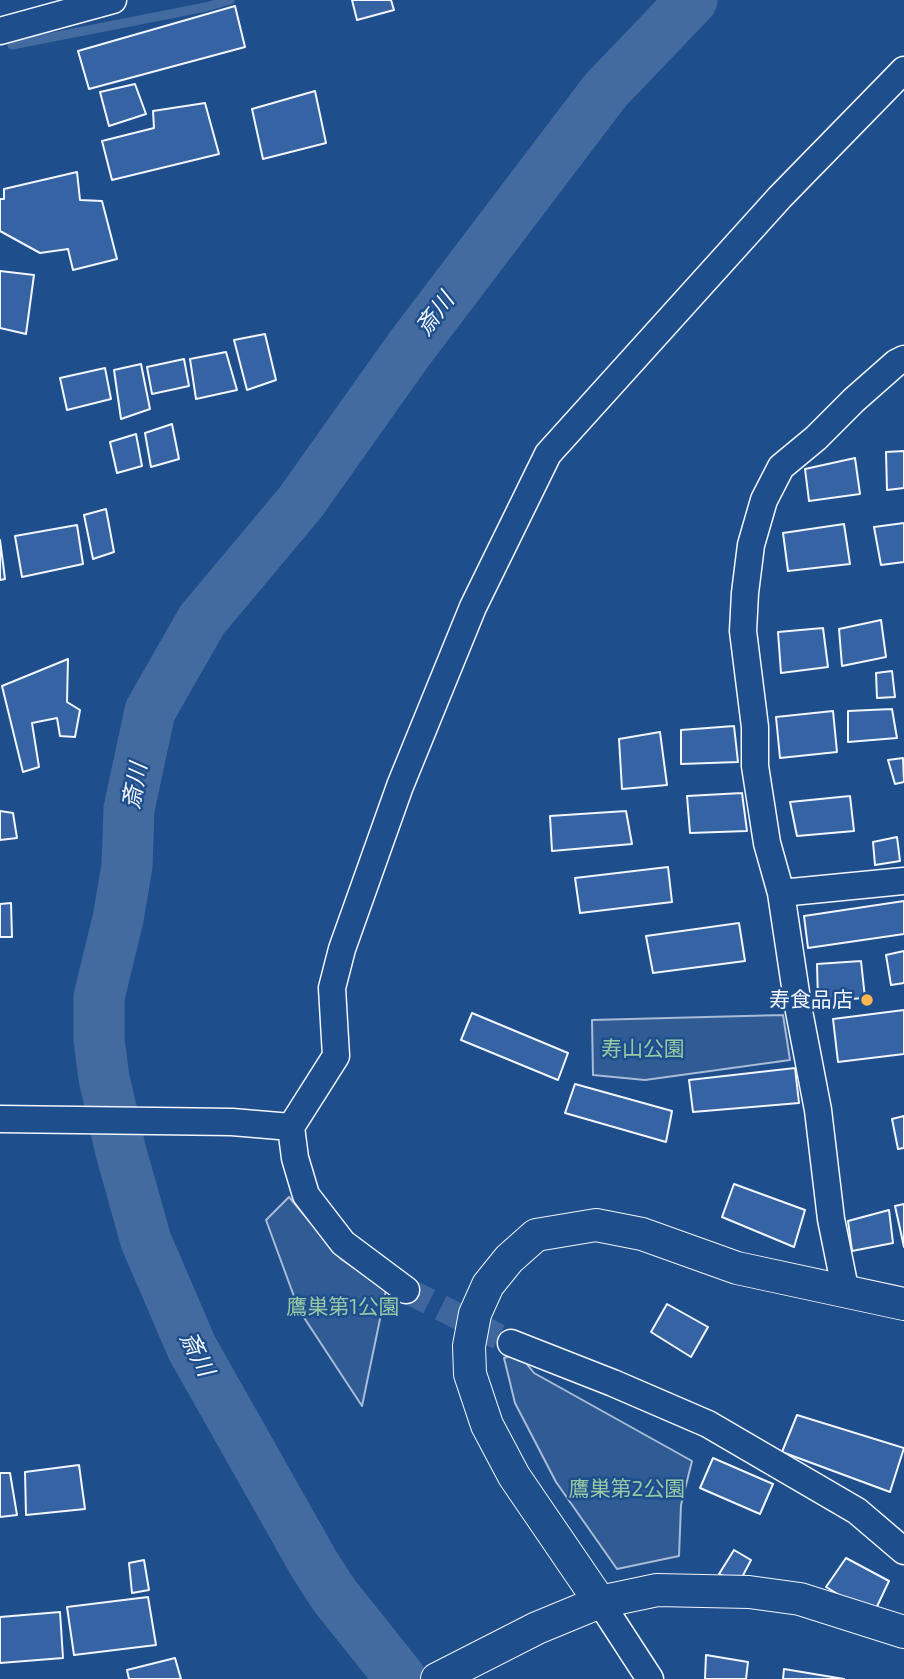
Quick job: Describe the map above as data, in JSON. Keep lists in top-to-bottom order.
{
  "water": ["斎川"],
  "parks": ["寿山公園", "鷹巣第1公園", "鷹巣第2公園"],
  "places": ["寿食品店"]
}
